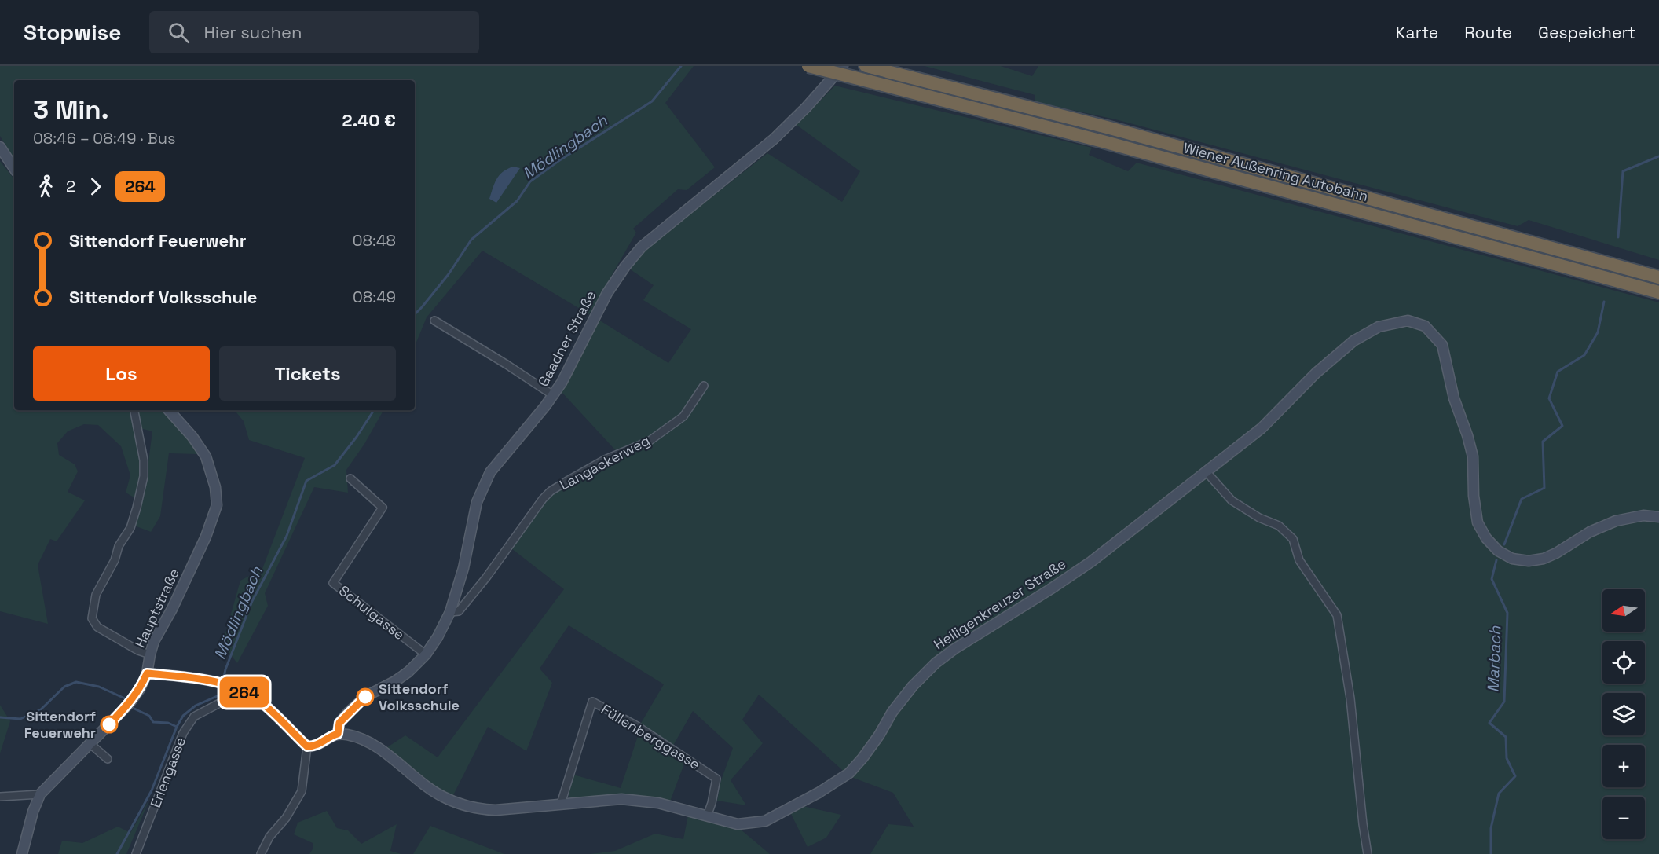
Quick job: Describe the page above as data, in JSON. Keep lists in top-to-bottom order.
{
  "streets": {
    "highway": ["Wiener Außenring Autobahn"],
    "main road": ["Gaadner Straße", "Heiligenkreuzer Straße", "Hauptstraße"],
    "street": [
      "Langackerweg",
      "Schulgasse",
      "Füllenberggasse",
      "Erlengasse"
    ]
  },
  "crossings": [
    ["Gaadner Straße", "Langackerweg"],
    ["Gaadner Straße", "Heiligenkreuzer Straße"],
    ["Gaadner Straße", "Schulgasse"],
    ["Heiligenkreuzer Straße", "Füllenberggasse"]
  ],
  "water": ["Mödlingbach", "Marbach"],
  "places": ["Sittendorf Volksschule", "Sittendorf Feuerwehr"],
  "lines": ["bus line 264"],
  "north": "left",
  "page": {
    "header": "Stopwise",
    "search": "Hier suchen",
    "nav": ["Karte", "Route", "Gespeichert"],
    "on_map": "264",
    "heading": ["3 Min.", "08:46 – 08:49 · Bus", "2.40 €"],
    "legs": ["2", "264"],
    "list": [
      {
        "name": "Sittendorf Feuerwehr",
        "value": "08:48"
      },
      {
        "name": "Sittendorf Volksschule",
        "value": "08:49"
      }
    ],
    "buttons": ["Los", "Tickets"],
    "map_buttons": ["+", "−"]
  }
}
